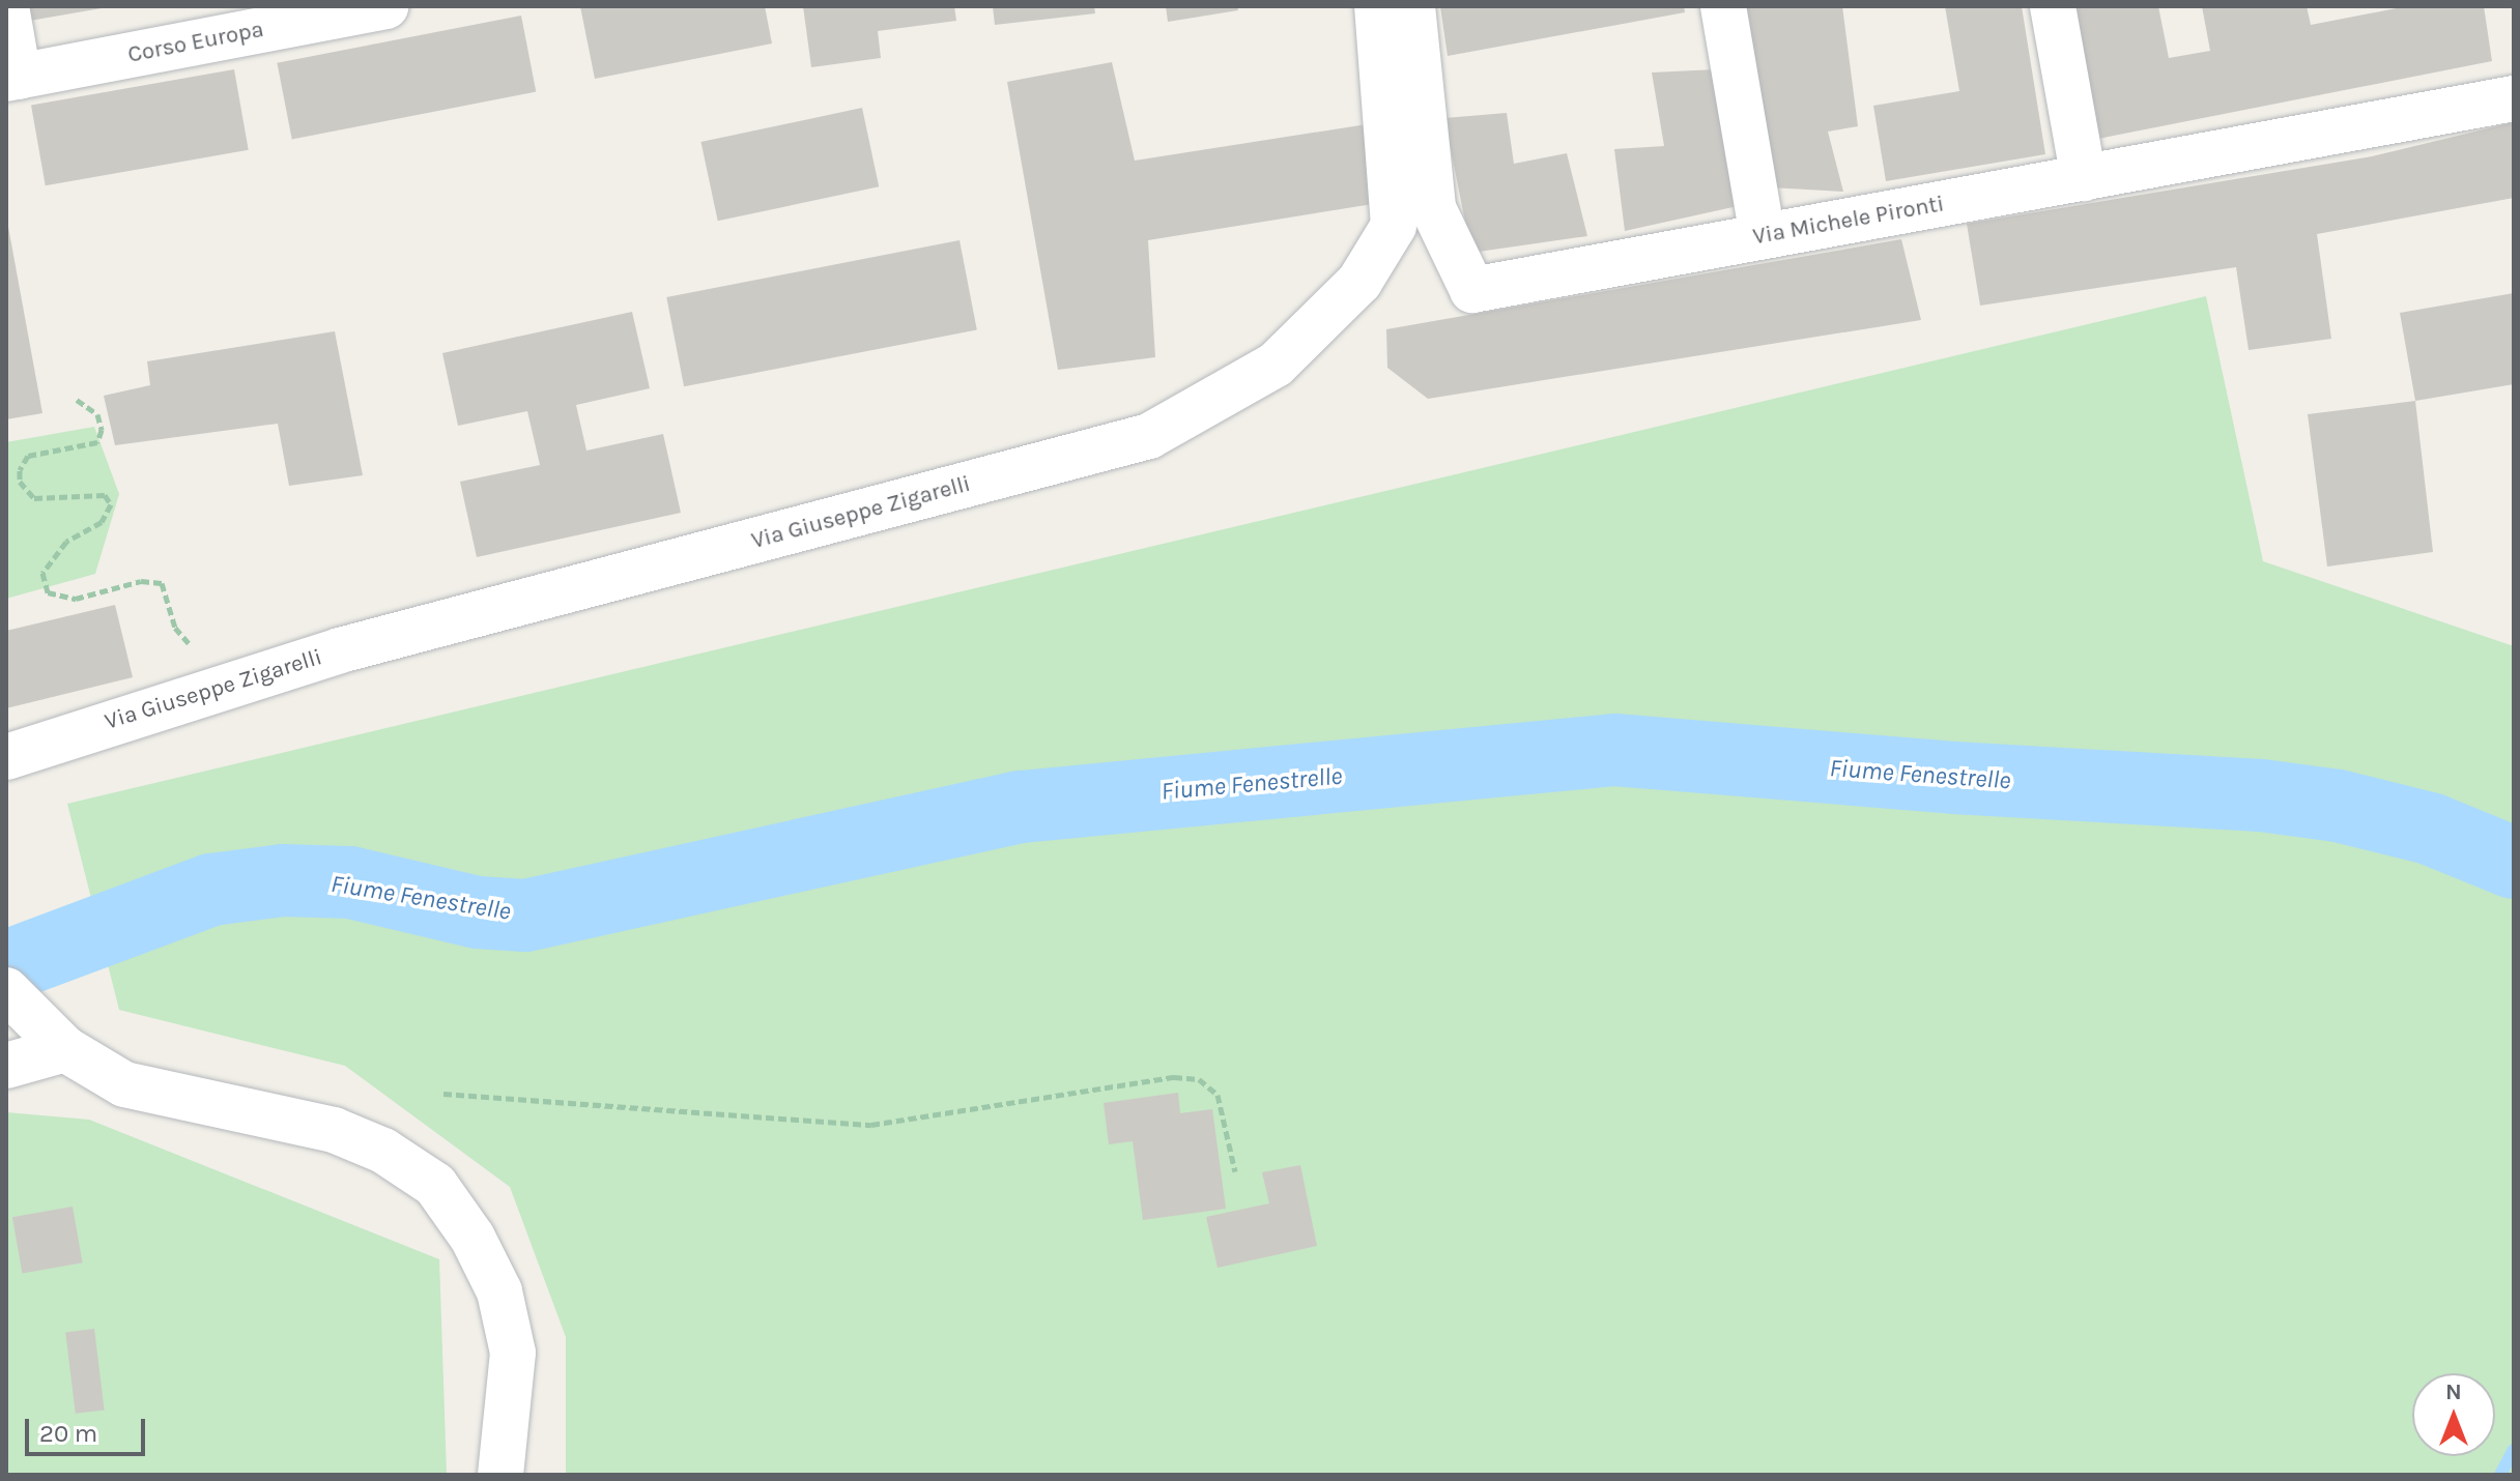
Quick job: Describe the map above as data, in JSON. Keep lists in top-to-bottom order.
{
  "streets": {
    "street": ["Corso Europa", "Via Michele Pironti", "Via Giuseppe Zigarelli"]
  },
  "water": ["Fiume Fenestrelle"],
  "scale_bar": "20 m",
  "north": "top"
}
